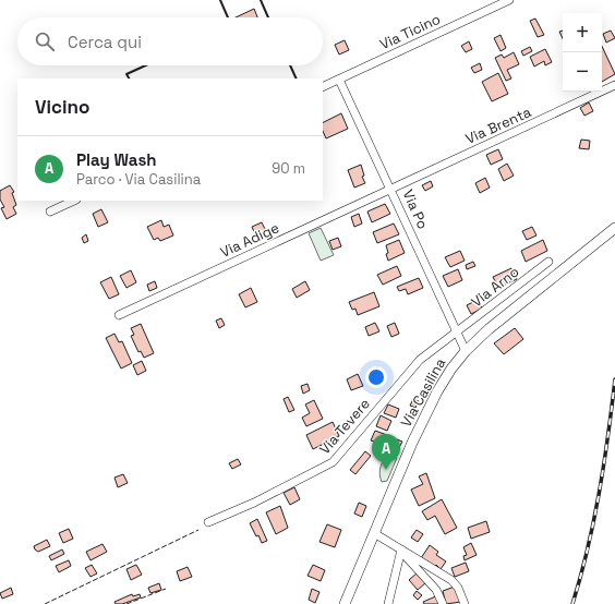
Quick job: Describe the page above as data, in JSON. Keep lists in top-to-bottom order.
{
  "streets": {
    "main road": ["Via Casilina"],
    "street": [
      "Via Ticino",
      "Via Brenta",
      "Via Po",
      "Via Adige",
      "Via Arno",
      "Via Tevere"
    ]
  },
  "crossings": [
    ["Via Ticino", "Via Po"],
    ["Via Brenta", "Via Po"],
    ["Via Brenta", "Via Adige"],
    ["Via Po", "Via Adige"],
    ["Via Po", "Via Arno"],
    ["Via Po", "Via Casilina"],
    ["Via Po", "Via Tevere"],
    ["Via Arno", "Via Tevere"]
  ],
  "page": {
    "map_buttons": ["+", "−"],
    "search": "Cerca qui",
    "heading": "Vicino",
    "list": [
      {
        "mark": "A",
        "name": "Play Wash",
        "note": "Parco · Via Casilina",
        "value": "90 m"
      }
    ],
    "pins": "A"
  }
}
